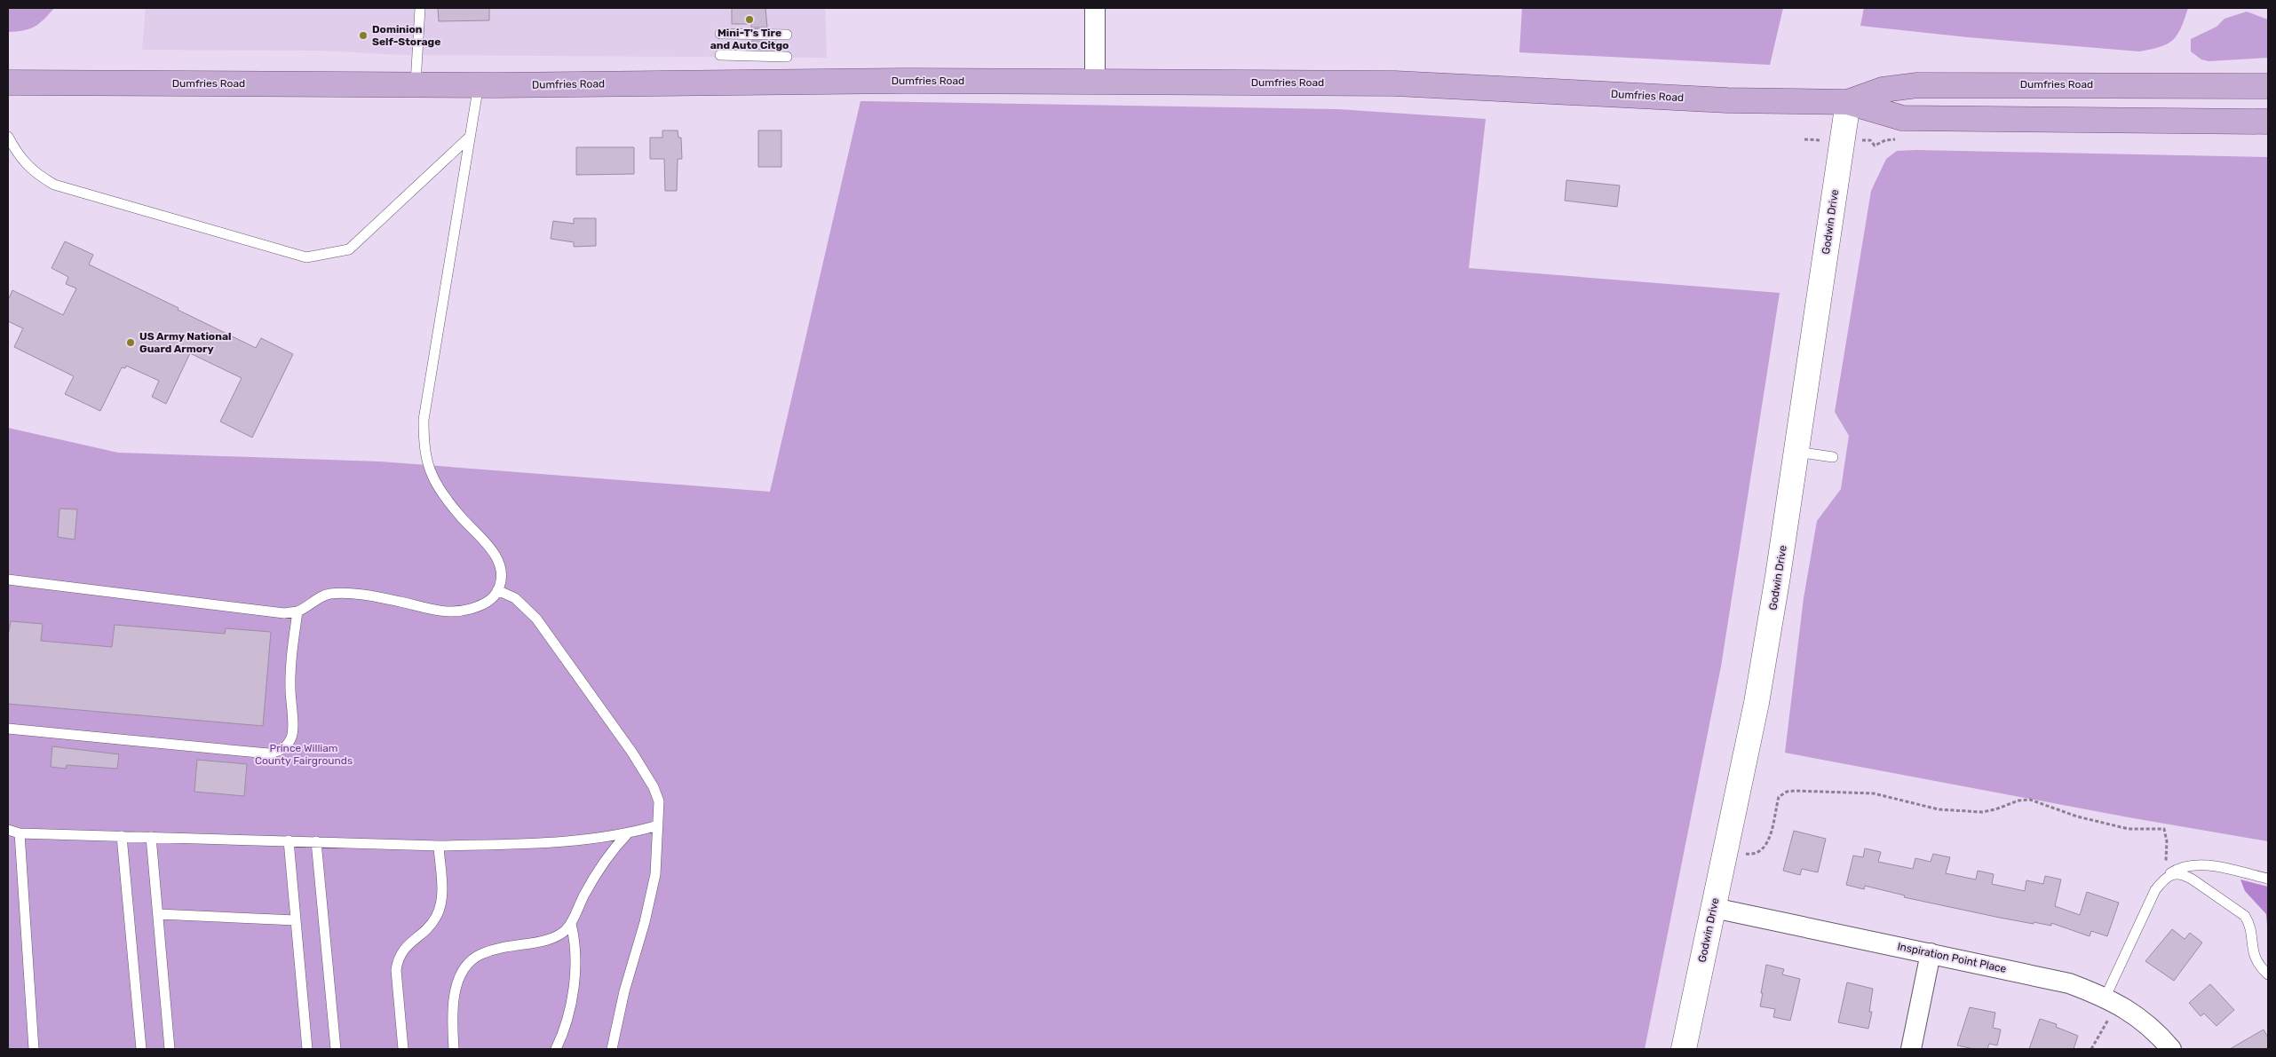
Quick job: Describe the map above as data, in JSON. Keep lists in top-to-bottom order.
{
  "streets": {
    "main road": ["Dumfries Road"],
    "street": ["Godwin Drive", "Inspiration Point Place"]
  },
  "crossings": [
    ["Dumfries Road", "Godwin Drive"],
    ["Godwin Drive", "Inspiration Point Place"]
  ],
  "parks": ["Prince William County Fairgrounds"],
  "places": ["Mini-T's Tire and Auto Citgo", "Dominion Self-Storage", "US Army National Guard Armory"]
}
